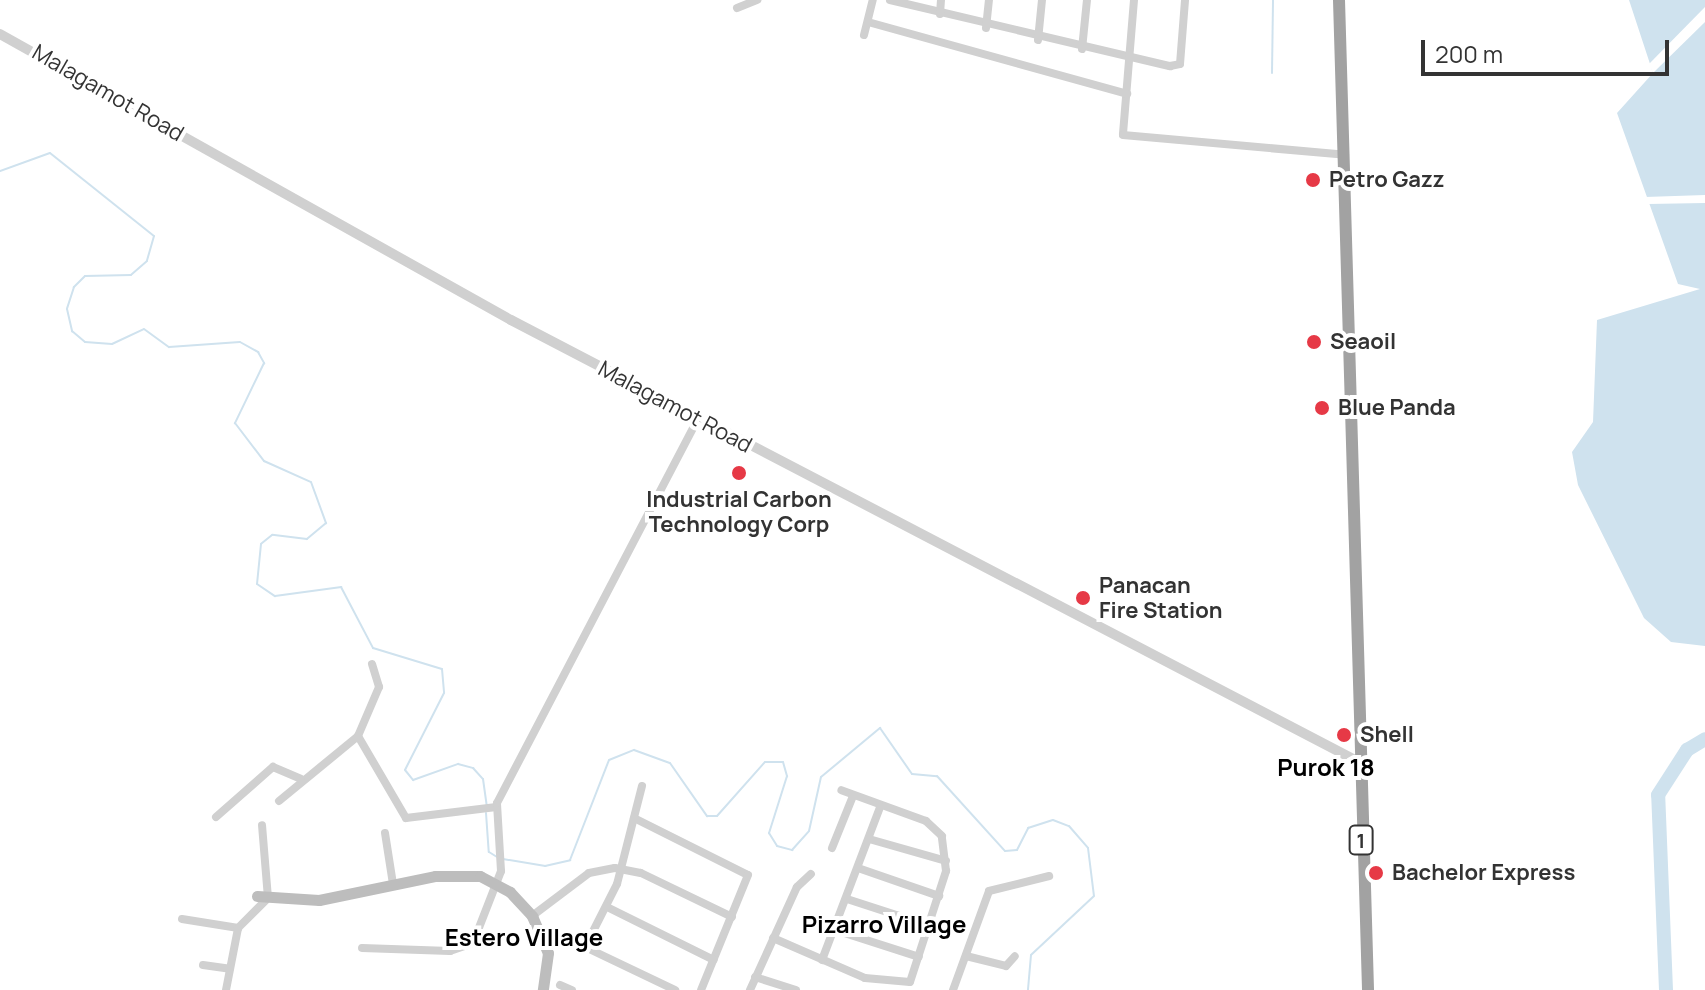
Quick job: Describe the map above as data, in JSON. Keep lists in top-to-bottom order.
{
  "streets": {
    "highway": ["1"],
    "street": ["Malagamot Road"]
  },
  "crossings": [
    ["Malagamot Road", "1"]
  ],
  "districts": ["Purok 18", "Pizarro Village", "Estero Village"],
  "places": [
    "Petro Gazz",
    "Seaoil",
    "Blue Panda",
    "Industrial Carbon Technology Corp",
    "Panacan Fire Station",
    "Shell",
    "Bachelor Express"
  ],
  "scale_bar": "200 m"
}
